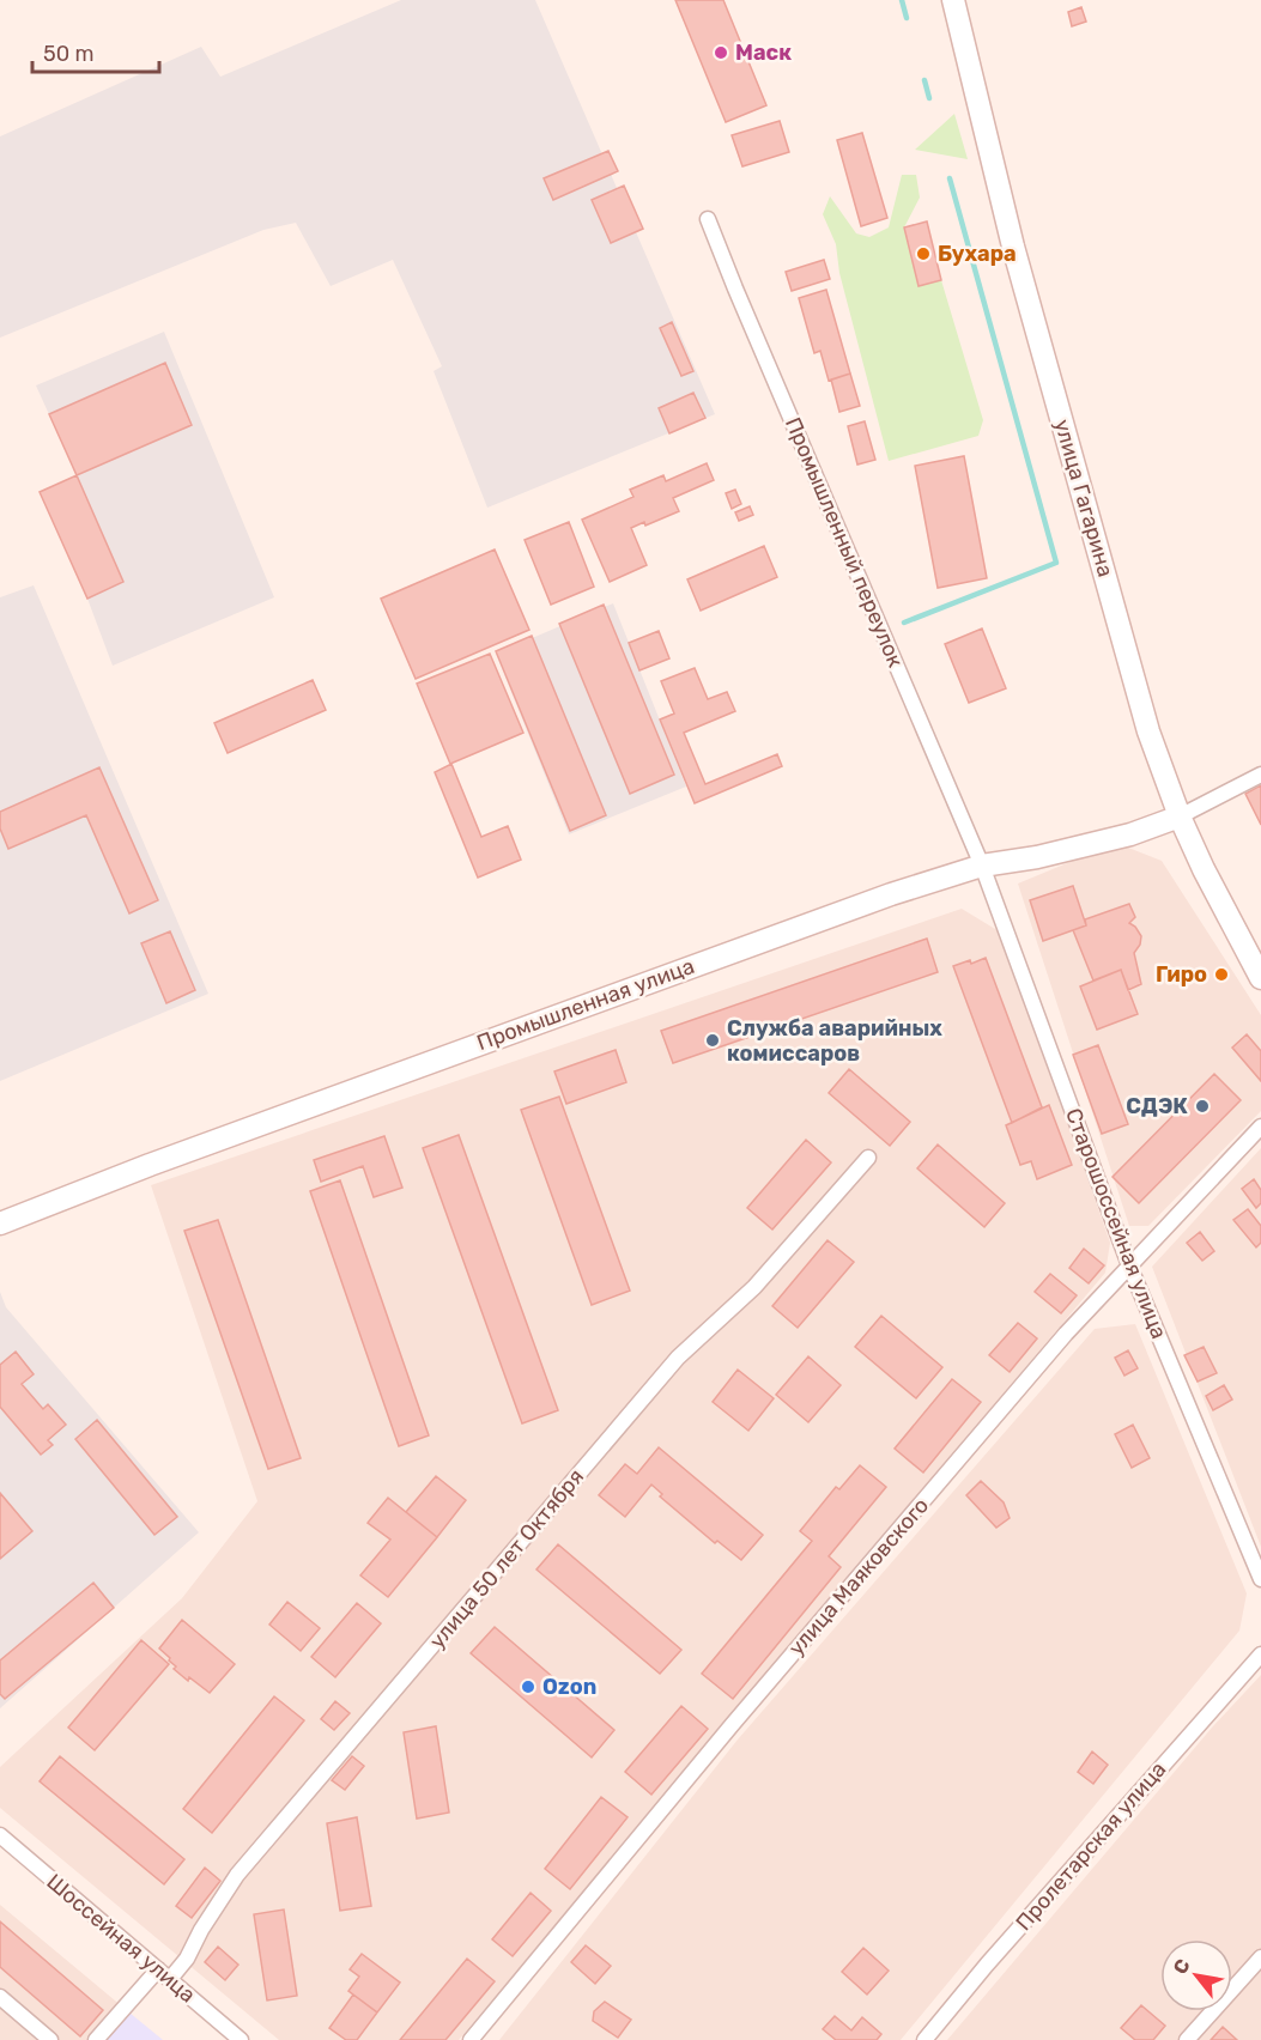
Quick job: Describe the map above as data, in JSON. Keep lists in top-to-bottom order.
{
  "streets": {
    "street": [
      "улица Гагарина",
      "Промышленный переулок",
      "Промышленная улица",
      "Старошоссейная улица",
      "улица 50 лет Октября",
      "улица Маяковского",
      "Пролетарская улица",
      "Шоссейная улица"
    ]
  },
  "crossings": [
    ["улица Гагарина", "Промышленная улица"],
    ["Промышленный переулок", "Промышленная улица"],
    ["Промышленный переулок", "Старошоссейная улица"],
    ["Промышленная улица", "Старошоссейная улица"],
    ["Старошоссейная улица", "улица Маяковского"],
    ["улица 50 лет Октября", "Шоссейная улица"]
  ],
  "places": [
    "Маск",
    "Бухара",
    "Гиро",
    "Служба аварийных комиссаров",
    "СДЭК",
    "Ozon"
  ],
  "scale_bar": "50 m",
  "north": "top left"
}
